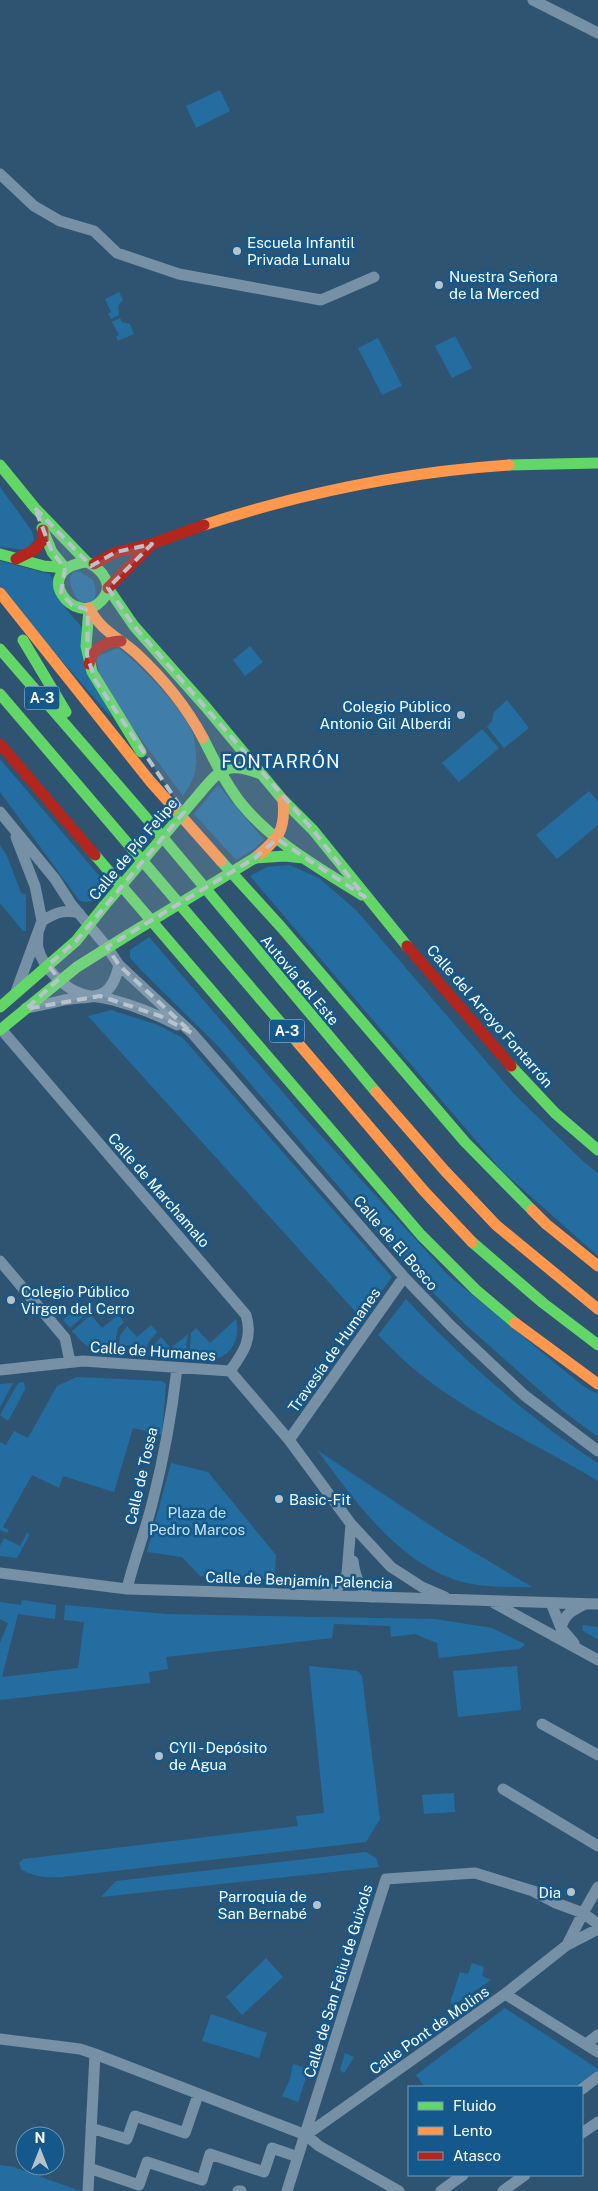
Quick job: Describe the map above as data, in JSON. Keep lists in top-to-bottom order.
{
  "streets": {
    "main road": [
      "A-3",
      "Calle de Pío Felipe",
      "Autovía del Este",
      "Calle del Arroyo Fontarrón"
    ],
    "street": [
      "Calle de Marchamalo",
      "Calle de El Bosco",
      "Travesía de Humanes",
      "Calle de Humanes",
      "Calle de Tossa",
      "Calle de Benjamín Palencia",
      "Calle de San Feliu de Guixols",
      "Calle Pont de Molins"
    ]
  },
  "crossings": [
    ["Calle de Pío Felipe", "Calle de El Bosco"],
    ["Calle de Marchamalo", "Calle de Humanes"],
    ["Calle de El Bosco", "Travesía de Humanes"],
    ["Travesía de Humanes", "Calle de Humanes"],
    ["Calle de Humanes", "Calle de Tossa"],
    ["Calle de Humanes", "Calle de Benjamín Palencia"],
    ["Calle de Tossa", "Calle de Benjamín Palencia"],
    ["Calle de San Feliu de Guixols", "Calle Pont de Molins"]
  ],
  "districts": ["FONTARRÓN"],
  "parks": ["Plaza de Pedro Marcos"],
  "places": [
    "Escuela Infantil Privada Lunalu",
    "Nuestra Señora de la Merced",
    "Colegio Público Antonio Gil Alberdi",
    "Colegio Público Virgen del Cerro",
    "Basic-Fit",
    "CYII - Depósito de Agua",
    "Dia",
    "Parroquia de San Bernabé"
  ],
  "legend": ["Fluido", "Lento", "Atasco"],
  "north": "top"
}
